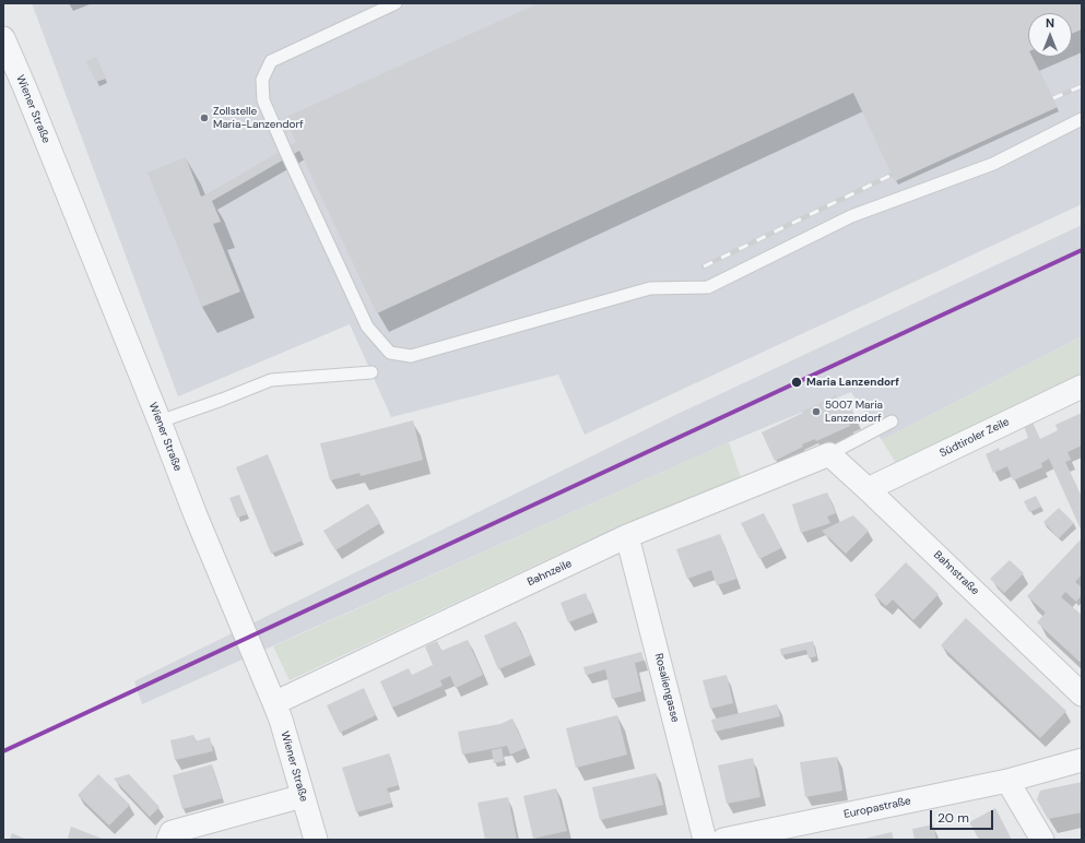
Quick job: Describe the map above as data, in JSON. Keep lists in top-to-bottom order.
{
  "streets": {
    "street": [
      "Wiener Straße",
      "Südtiroler Zeile",
      "Bahnzeile",
      "Bahnstraße",
      "Rosaliengasse",
      "Europastraße"
    ]
  },
  "crossings": [
    ["Wiener Straße", "Bahnzeile"],
    ["Südtiroler Zeile", "Bahnstraße"],
    ["Bahnzeile", "Bahnstraße"],
    ["Bahnzeile", "Rosaliengasse"]
  ],
  "places": ["Zollstelle Maria-Lanzendorf", "Maria Lanzendorf", "5007 Maria Lanzendorf"],
  "scale_bar": "20 m",
  "north": "top"
}
